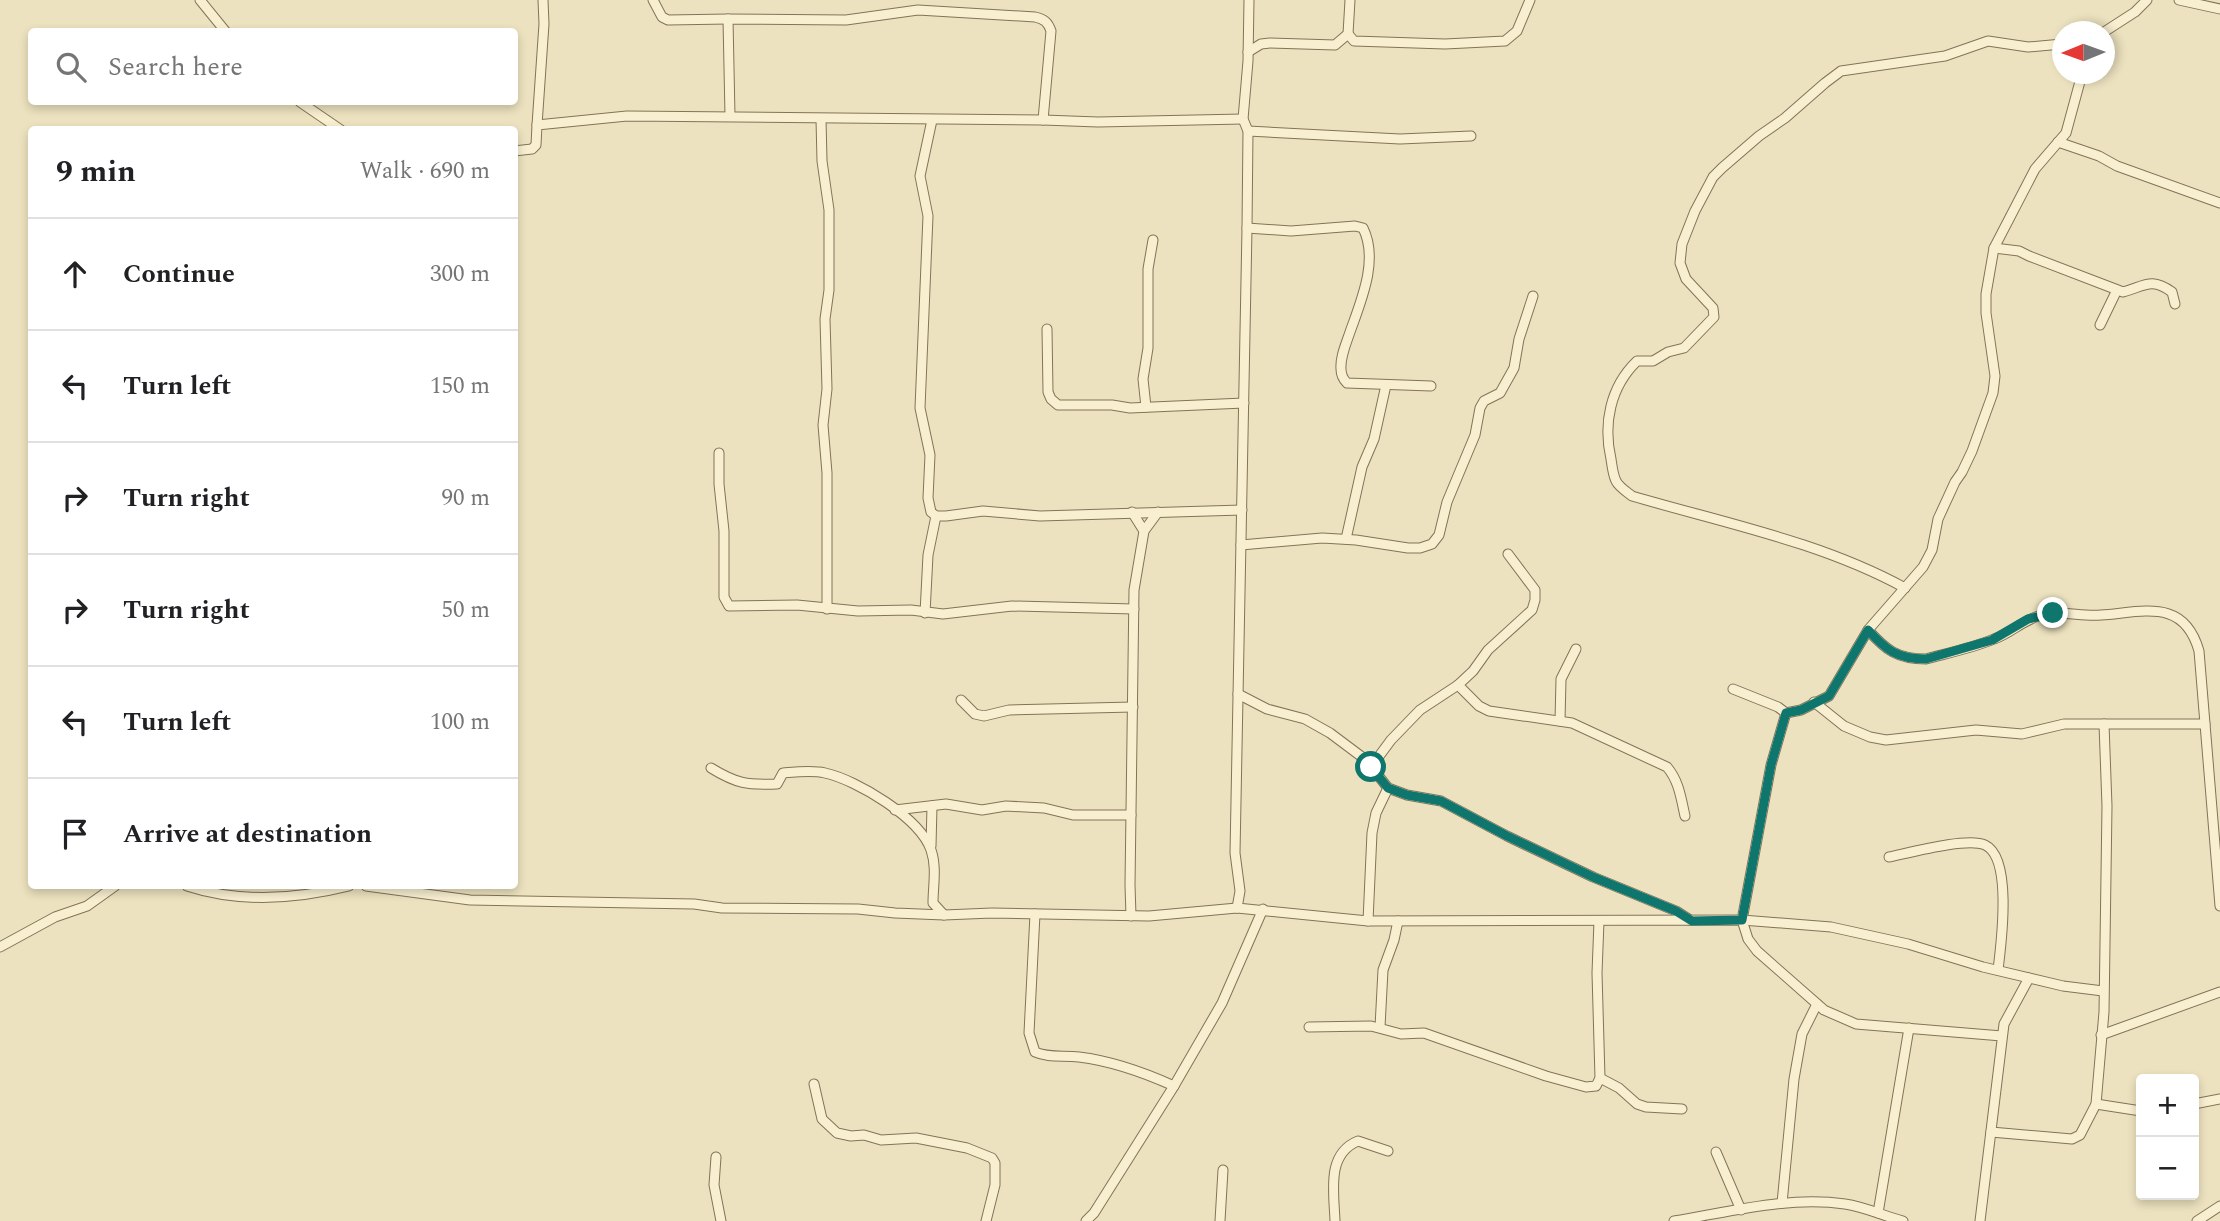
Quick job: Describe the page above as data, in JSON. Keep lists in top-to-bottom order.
{
  "north": "left",
  "page": {
    "search": "Search here",
    "heading": ["9 min", "Walk · 690 m"],
    "list": [
      ["Continue", "300 m"],
      ["Turn left", "150 m"],
      ["Turn right", "90 m"],
      ["Turn right", "50 m"],
      ["Turn left", "100 m"],
      "Arrive at destination"
    ],
    "map_buttons": ["+", "−"]
  }
}
